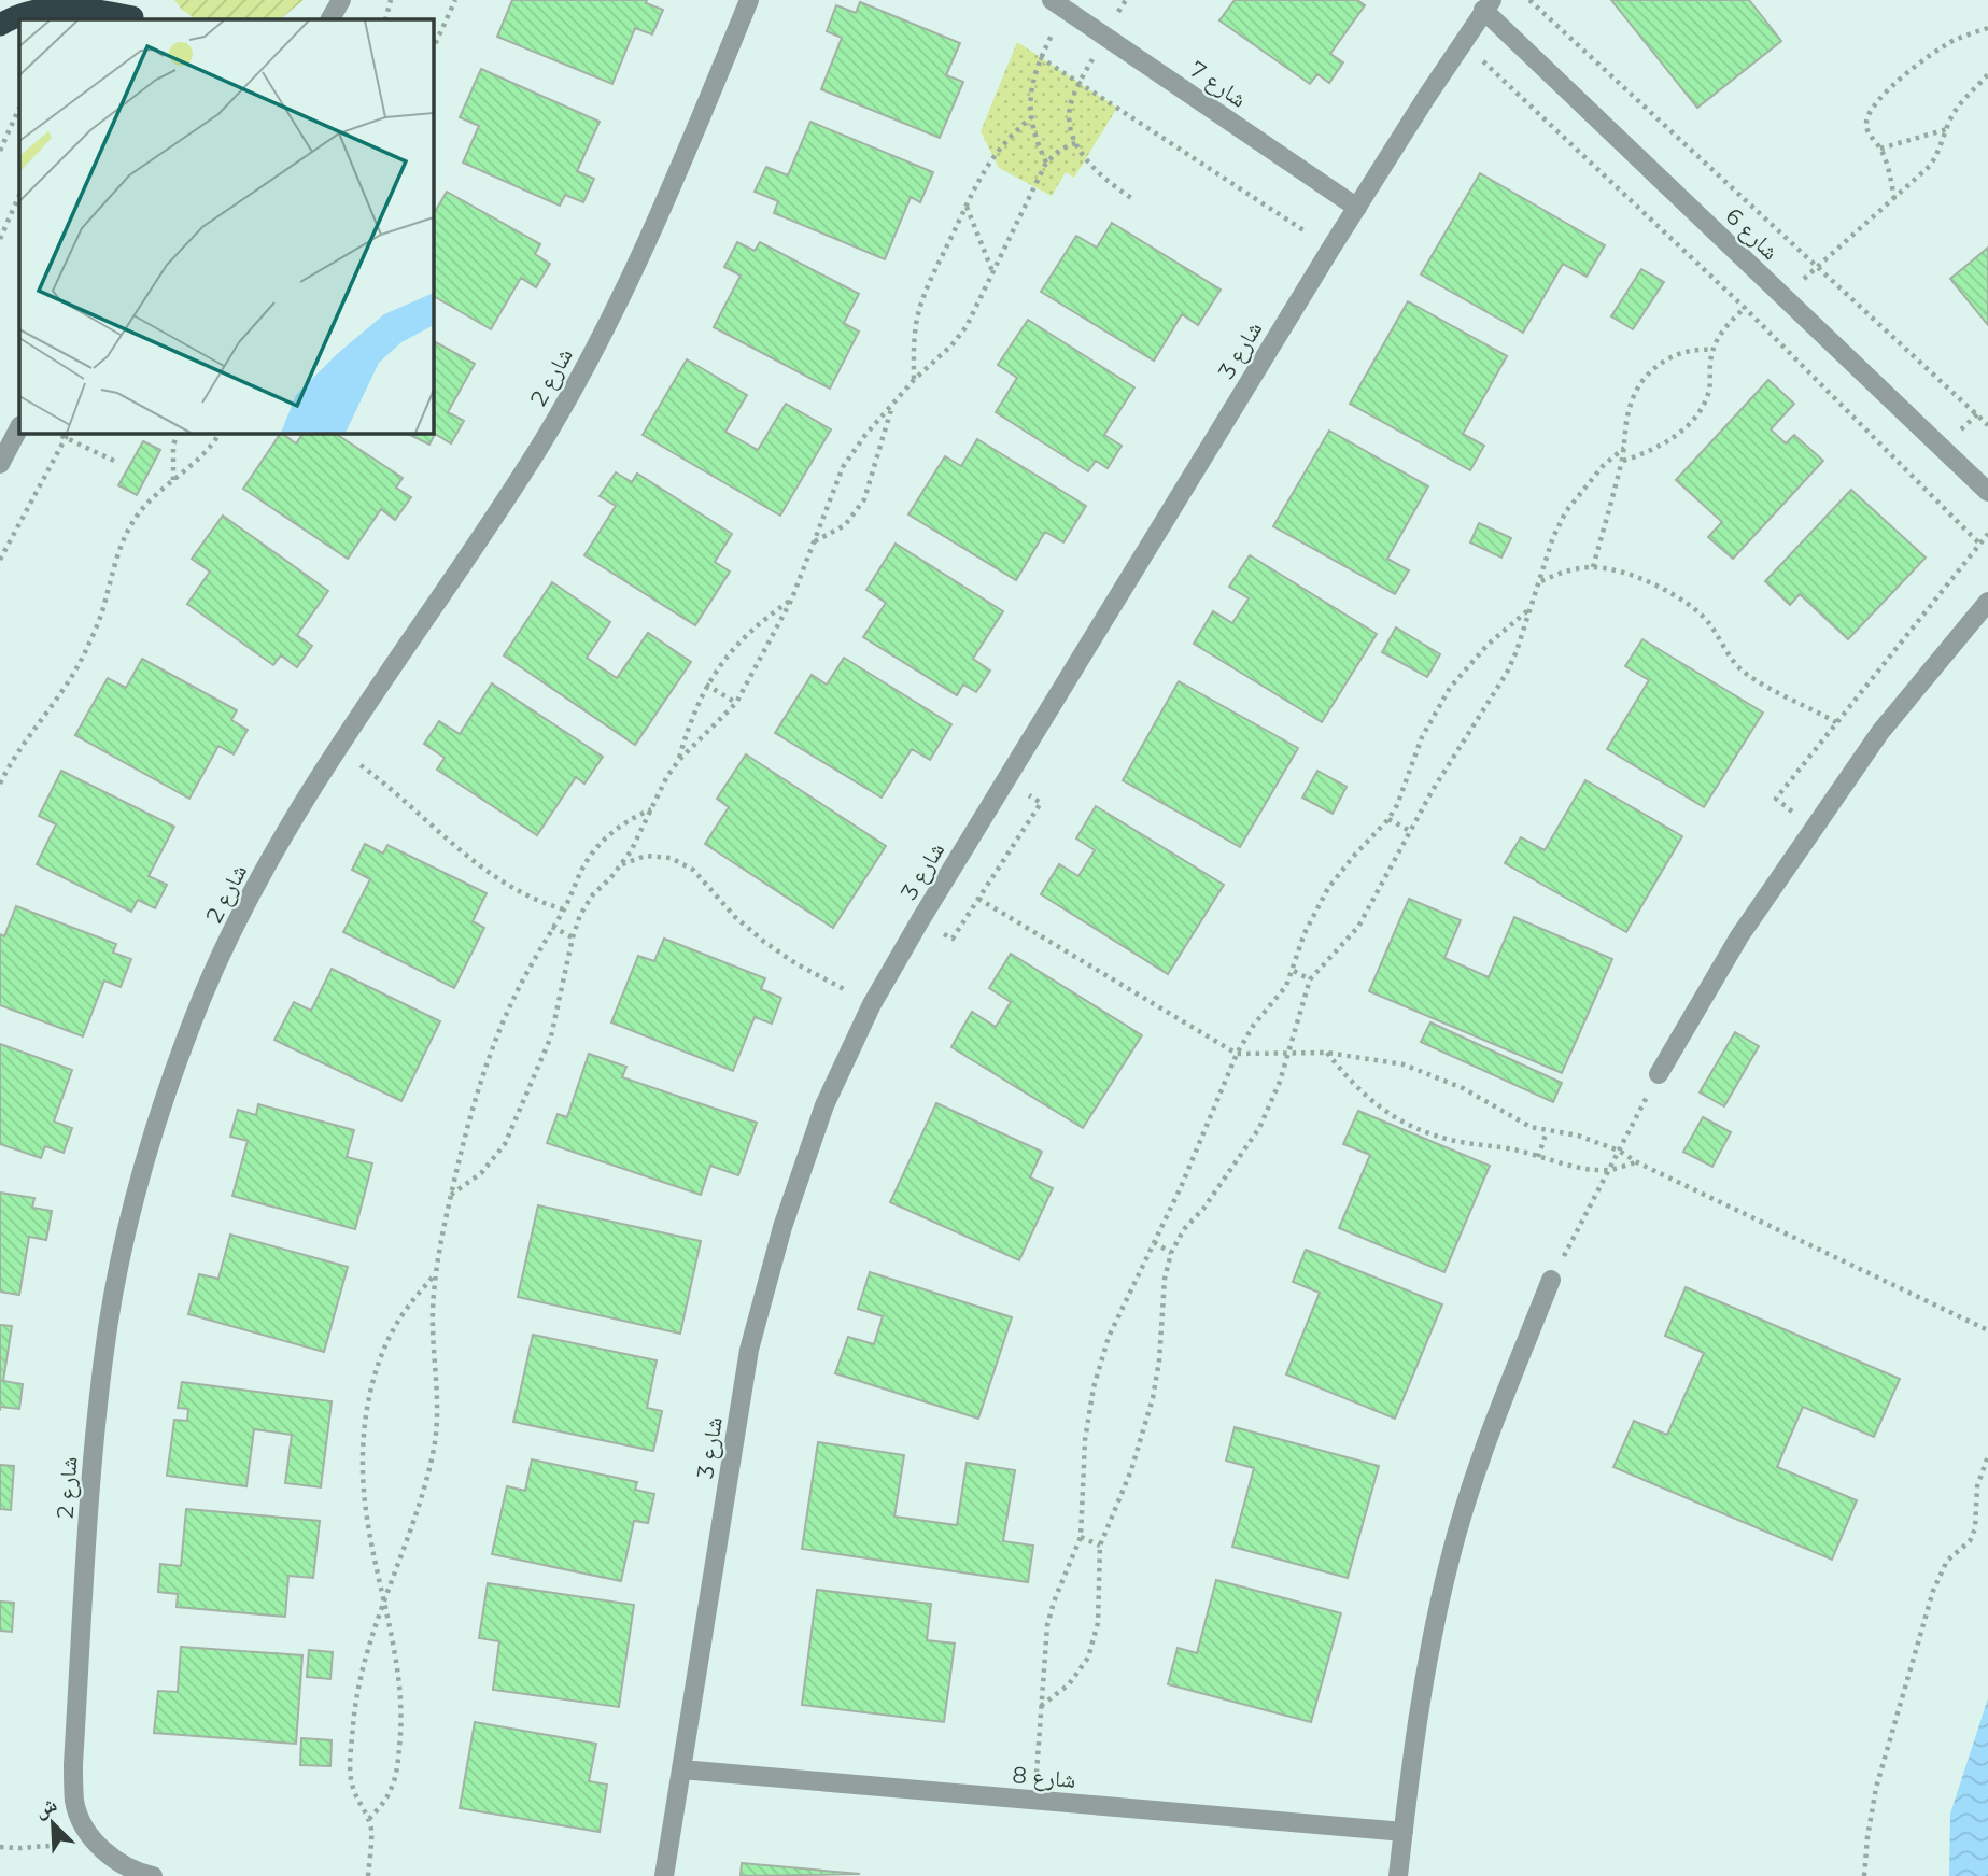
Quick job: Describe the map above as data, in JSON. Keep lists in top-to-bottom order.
{
  "streets": {
    "street": [
      "شارع 7",
      "شارع 6",
      "شارع 3",
      "شارع 2",
      "شارع 8"
    ]
  },
  "crossings": [
    ["شارع 7", "شارع 3"],
    ["شارع 6", "شارع 3"],
    ["شارع 3", "شارع 8"]
  ],
  "north": "top left"
}
